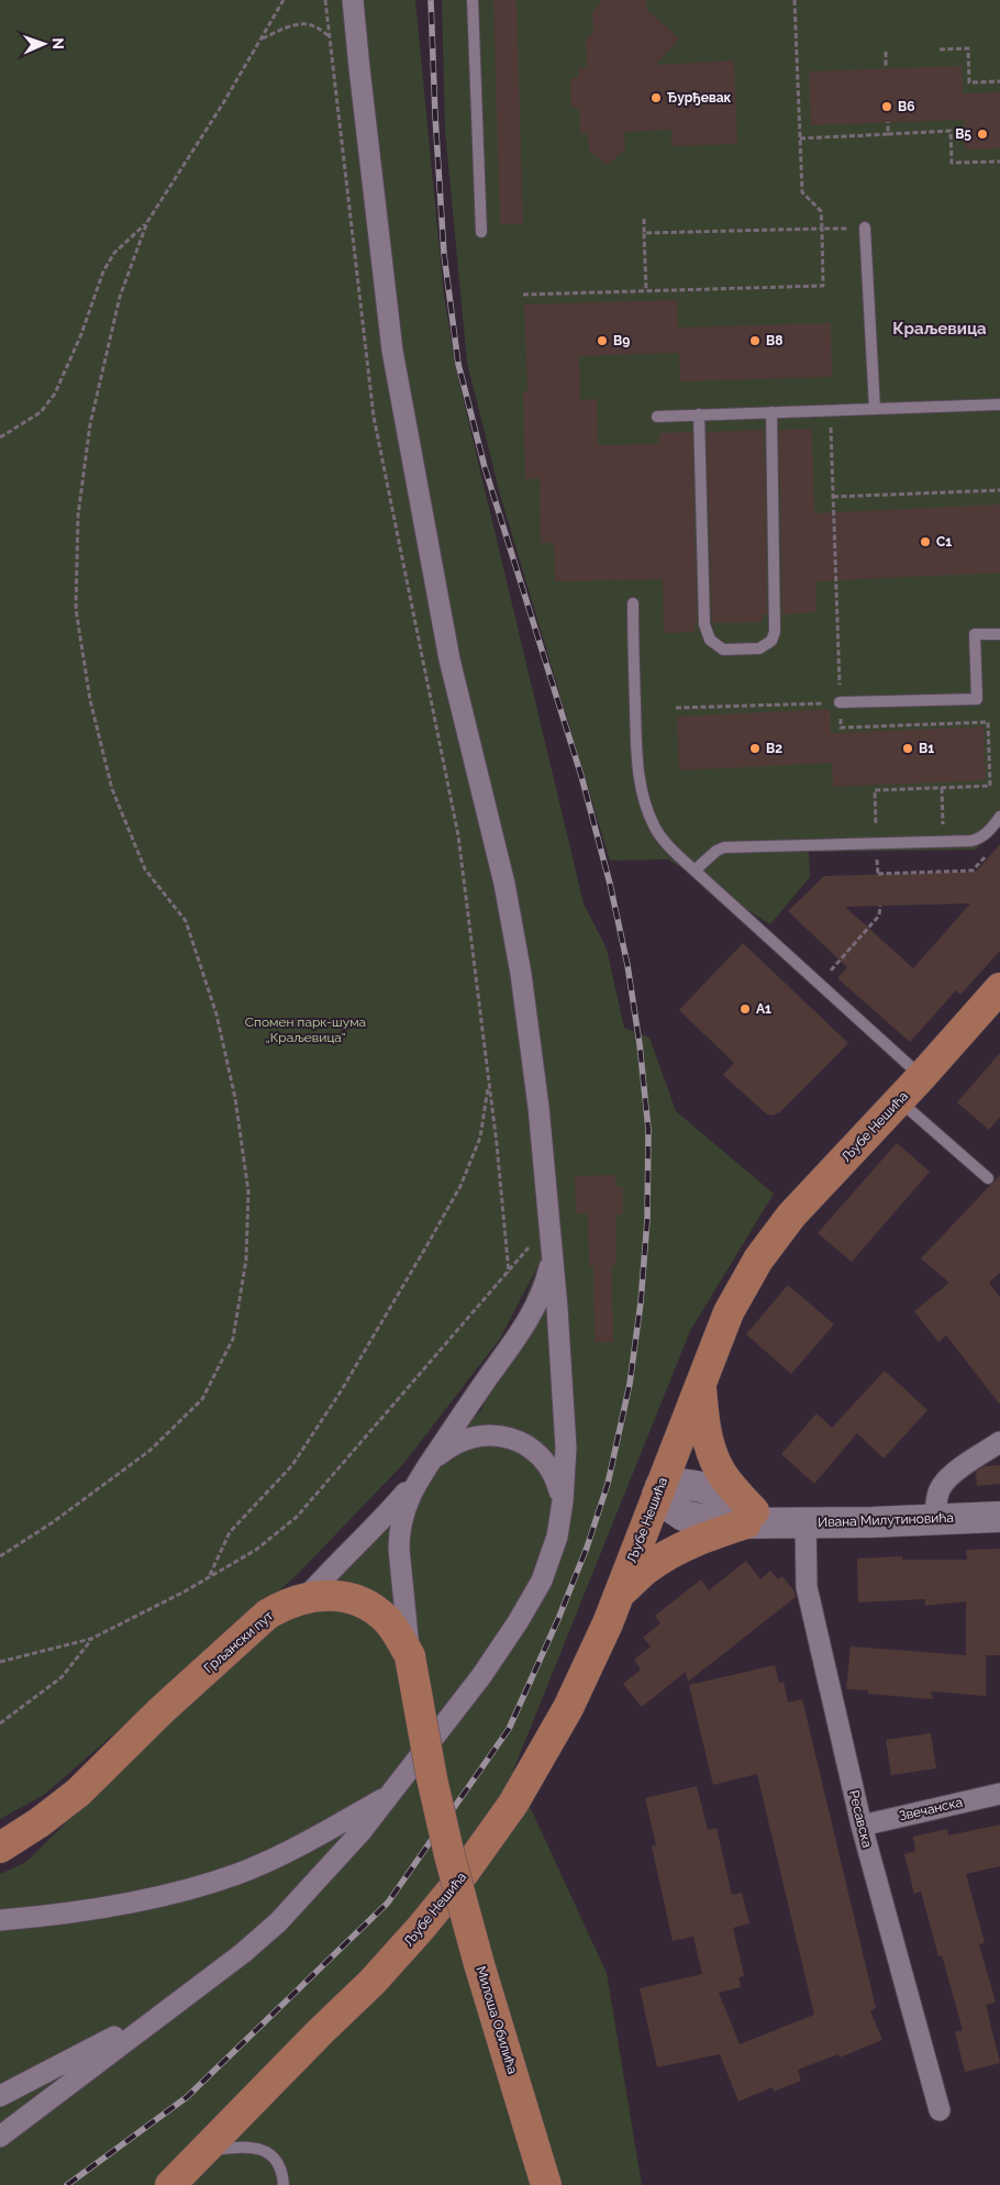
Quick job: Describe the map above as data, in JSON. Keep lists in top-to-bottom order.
{
  "streets": {
    "main road": ["Љубе Нешића", "Грљански пут", "Милоша Обилића"],
    "street": ["Ивана Милутиновића", "Звечанска", "Ресавска"]
  },
  "crossings": [
    ["Љубе Нешића", "Ивана Милутиновића"],
    ["Ивана Милутиновића", "Ресавска"],
    ["Грљански пут", "Милоша Обилића"],
    ["Звечанска", "Ресавска"]
  ],
  "districts": ["Краљевица"],
  "parks": ["Спомен парк-шума „Краљевица”"],
  "places": [
    "Ђурђевак",
    "B6",
    "B5",
    "B9",
    "B8",
    "C1",
    "B2",
    "B1",
    "A1"
  ],
  "north": "right"
}
